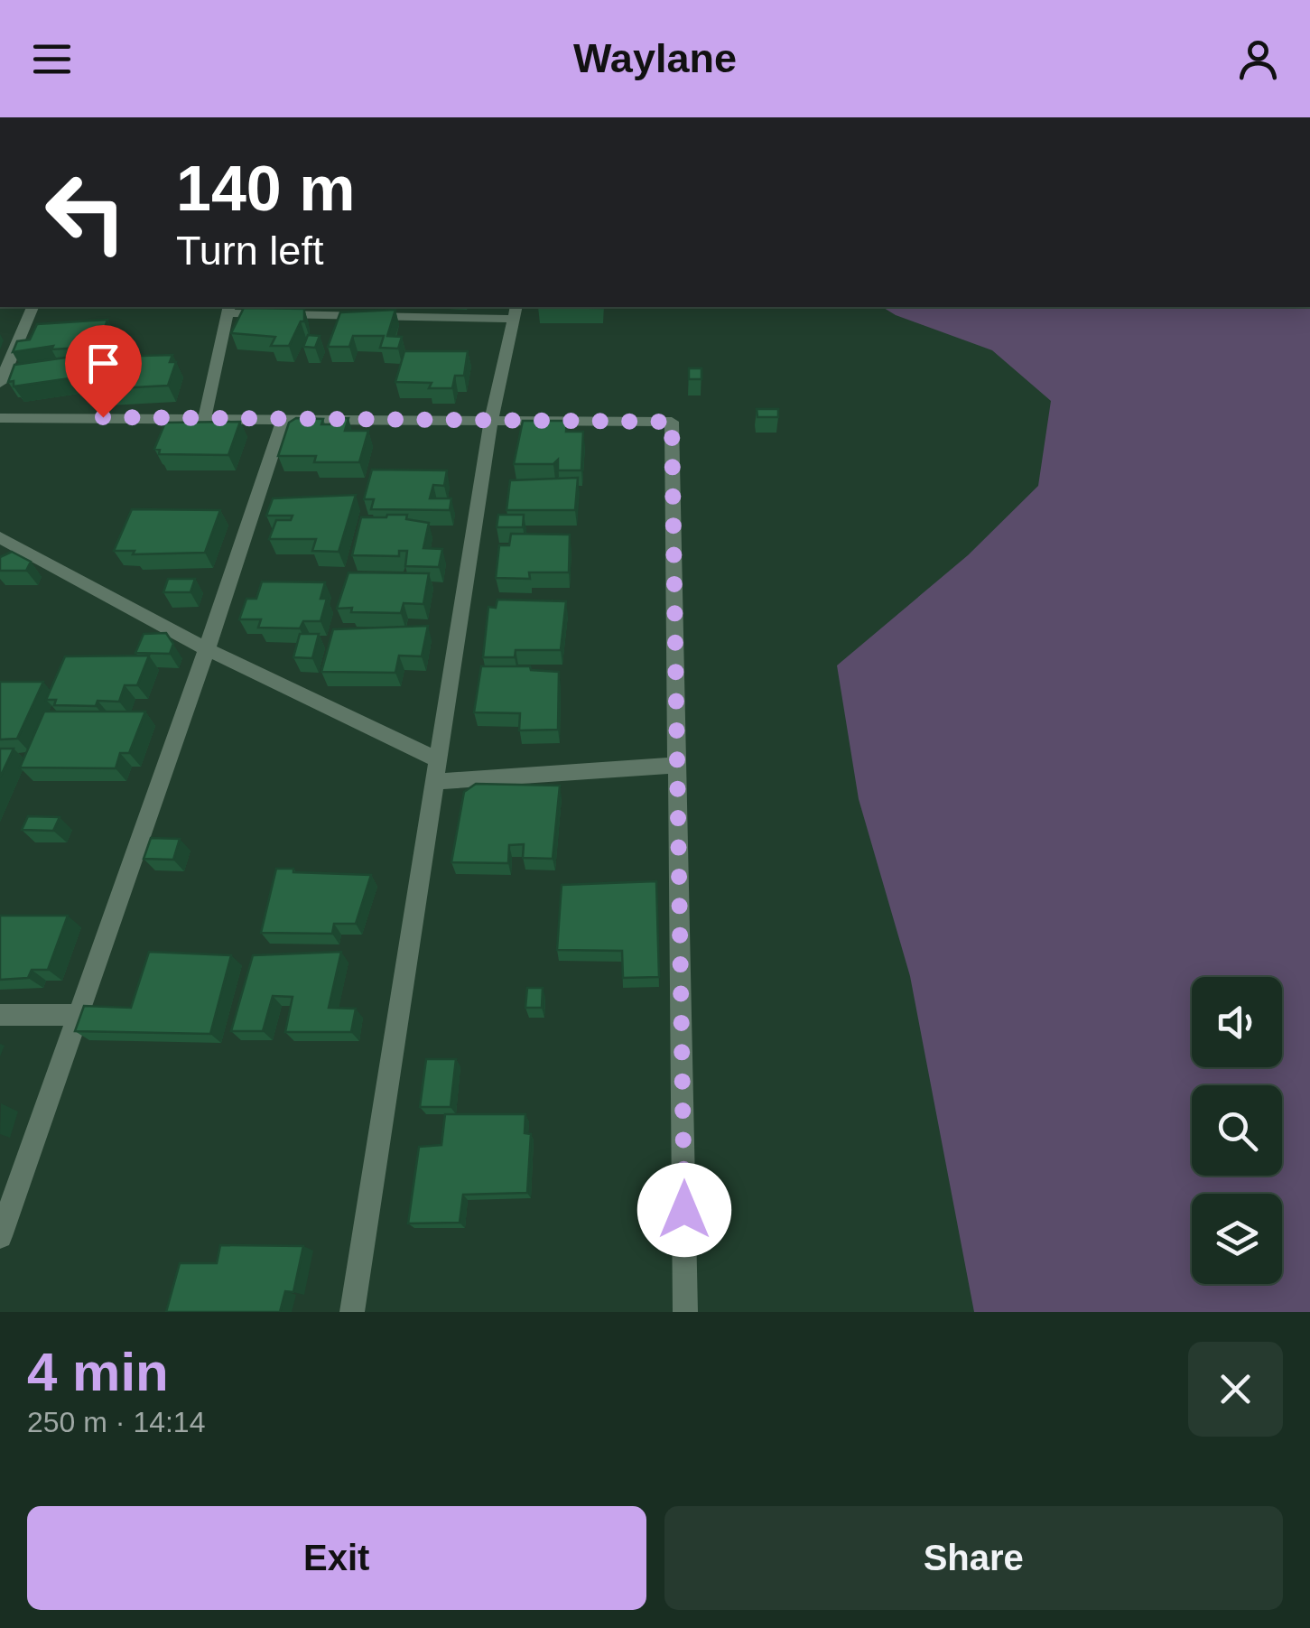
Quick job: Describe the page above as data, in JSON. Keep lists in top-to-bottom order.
{
  "page": {
    "header": "Waylane",
    "turn": ["140 m", "Turn left"],
    "heading": ["4 min", "250 m · 14:14"],
    "buttons": ["Exit", "Share"]
  }
}
